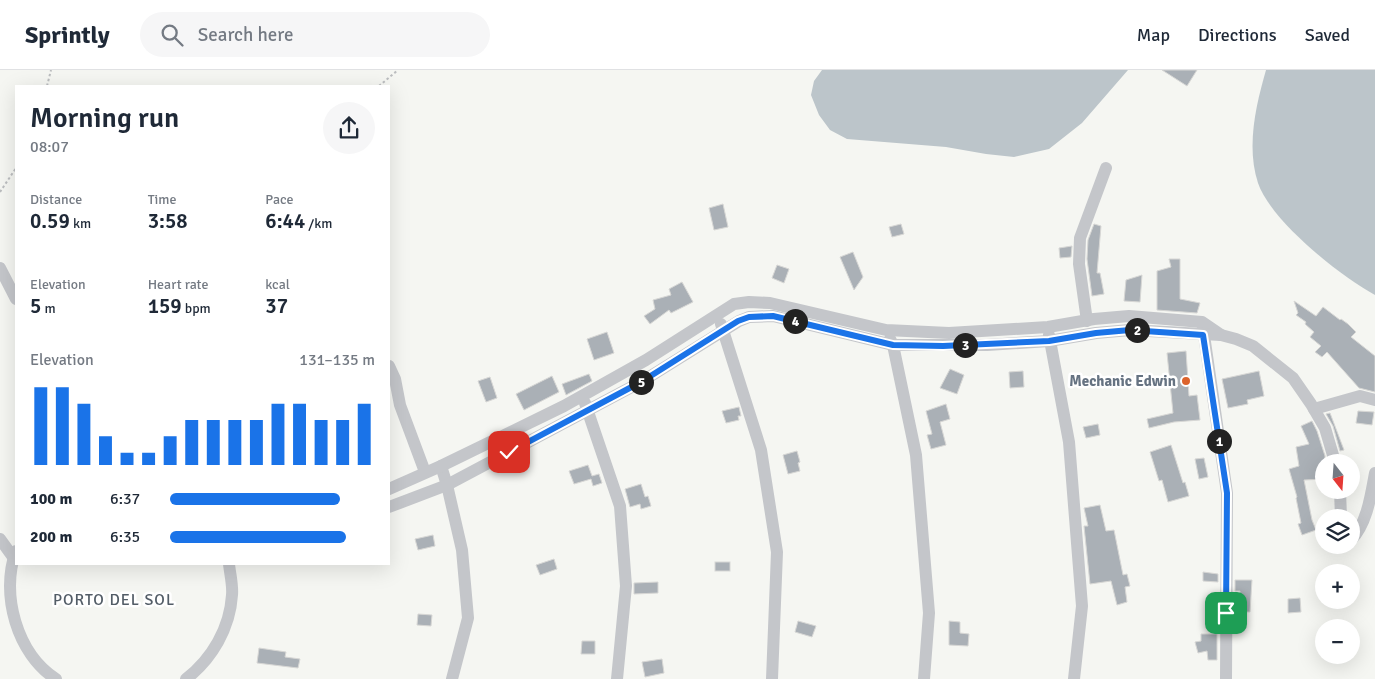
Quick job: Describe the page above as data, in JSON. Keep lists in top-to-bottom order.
{
  "districts": ["PORTO DEL SOL"],
  "places": ["Mechanic Edwin"],
  "north": "bottom",
  "page": {
    "header": "Sprintly",
    "search": "Search here",
    "nav": ["Map", "Directions", "Saved"],
    "heading": ["Morning run", "08:07"],
    "stats": [
      ["Distance", "0.59 km"],
      ["Time", "3:58"],
      ["Pace", "6:44 /km"],
      ["Elevation", "5 m"],
      ["Heart rate", "159 bpm"],
      ["kcal", "37"]
    ],
    "pins": [
      "4",
      "2",
      "3",
      "5",
      "1"
    ],
    "chart": ["Elevation", "131–135 m"],
    "map_buttons": ["+", "−"],
    "list": [
      {
        "name": "100 m",
        "note": "6:37"
      },
      {
        "name": "200 m",
        "note": "6:35"
      }
    ]
  }
}
